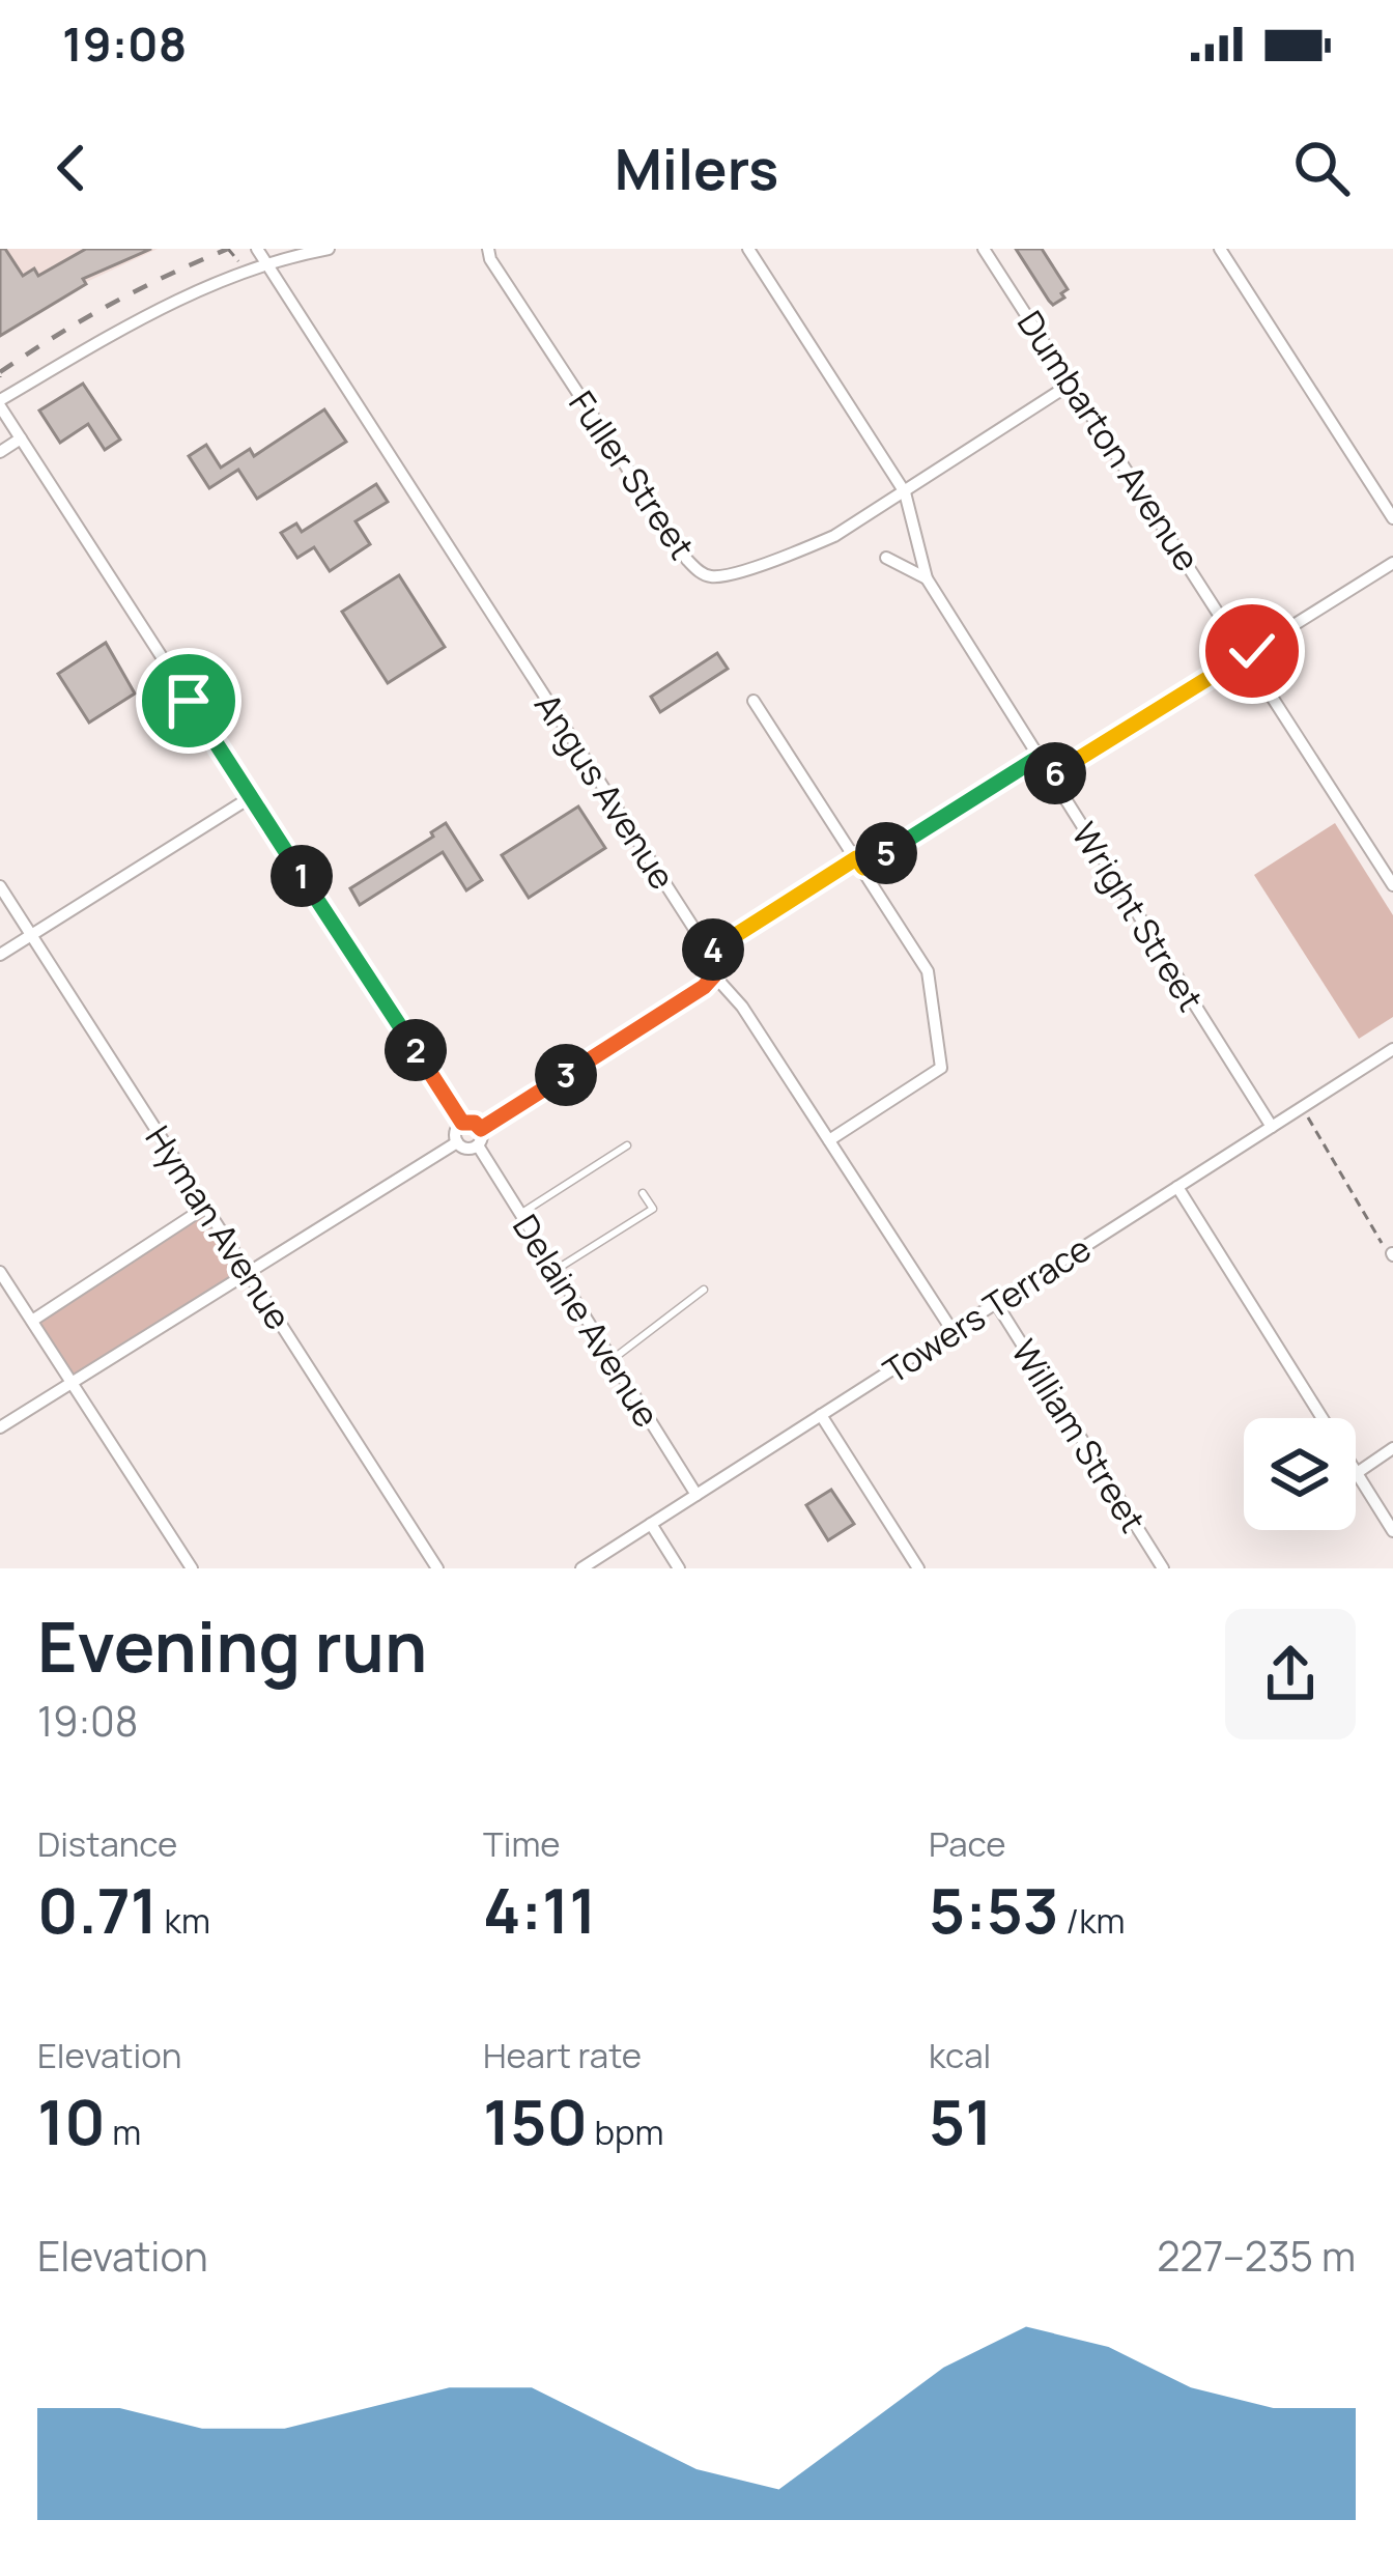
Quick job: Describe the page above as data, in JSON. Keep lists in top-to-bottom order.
{
  "streets": {
    "street": [
      "Dumbarton Avenue",
      "Fuller Street",
      "Angus Avenue",
      "Wright Street",
      "Hyman Avenue",
      "Towers Terrace",
      "Delaine Avenue",
      "William Street"
    ]
  },
  "crossings": [
    ["Fuller Street", "Wright Street"],
    ["Angus Avenue", "Towers Terrace"],
    ["Wright Street", "Towers Terrace"],
    ["Towers Terrace", "Delaine Avenue"],
    ["Towers Terrace", "William Street"]
  ],
  "page": {
    "status": "19:08",
    "header": "Milers",
    "pins": [
      "6",
      "5",
      "1",
      "4",
      "2",
      "3"
    ],
    "heading": ["Evening run", "19:08"],
    "stats": [
      ["Distance", "0.71 km"],
      ["Time", "4:11"],
      ["Pace", "5:53 /km"],
      ["Elevation", "10 m"],
      ["Heart rate", "150 bpm"],
      ["kcal", "51"]
    ],
    "chart": ["Elevation", "227–235 m"]
  }
}
